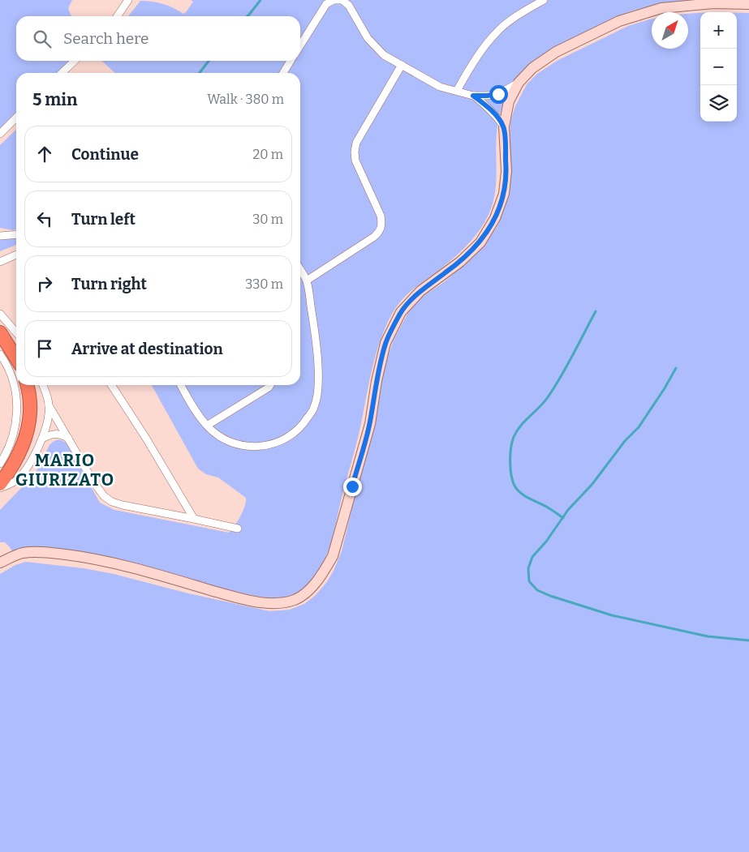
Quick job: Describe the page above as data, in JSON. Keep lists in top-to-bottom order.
{
  "districts": ["MARIO GIURIZATO"],
  "north": "top right",
  "page": {
    "map_buttons": ["+", "−"],
    "search": "Search here",
    "heading": ["5 min", "Walk · 380 m"],
    "list": [
      ["Continue", "20 m"],
      ["Turn left", "30 m"],
      ["Turn right", "330 m"],
      "Arrive at destination"
    ]
  }
}
